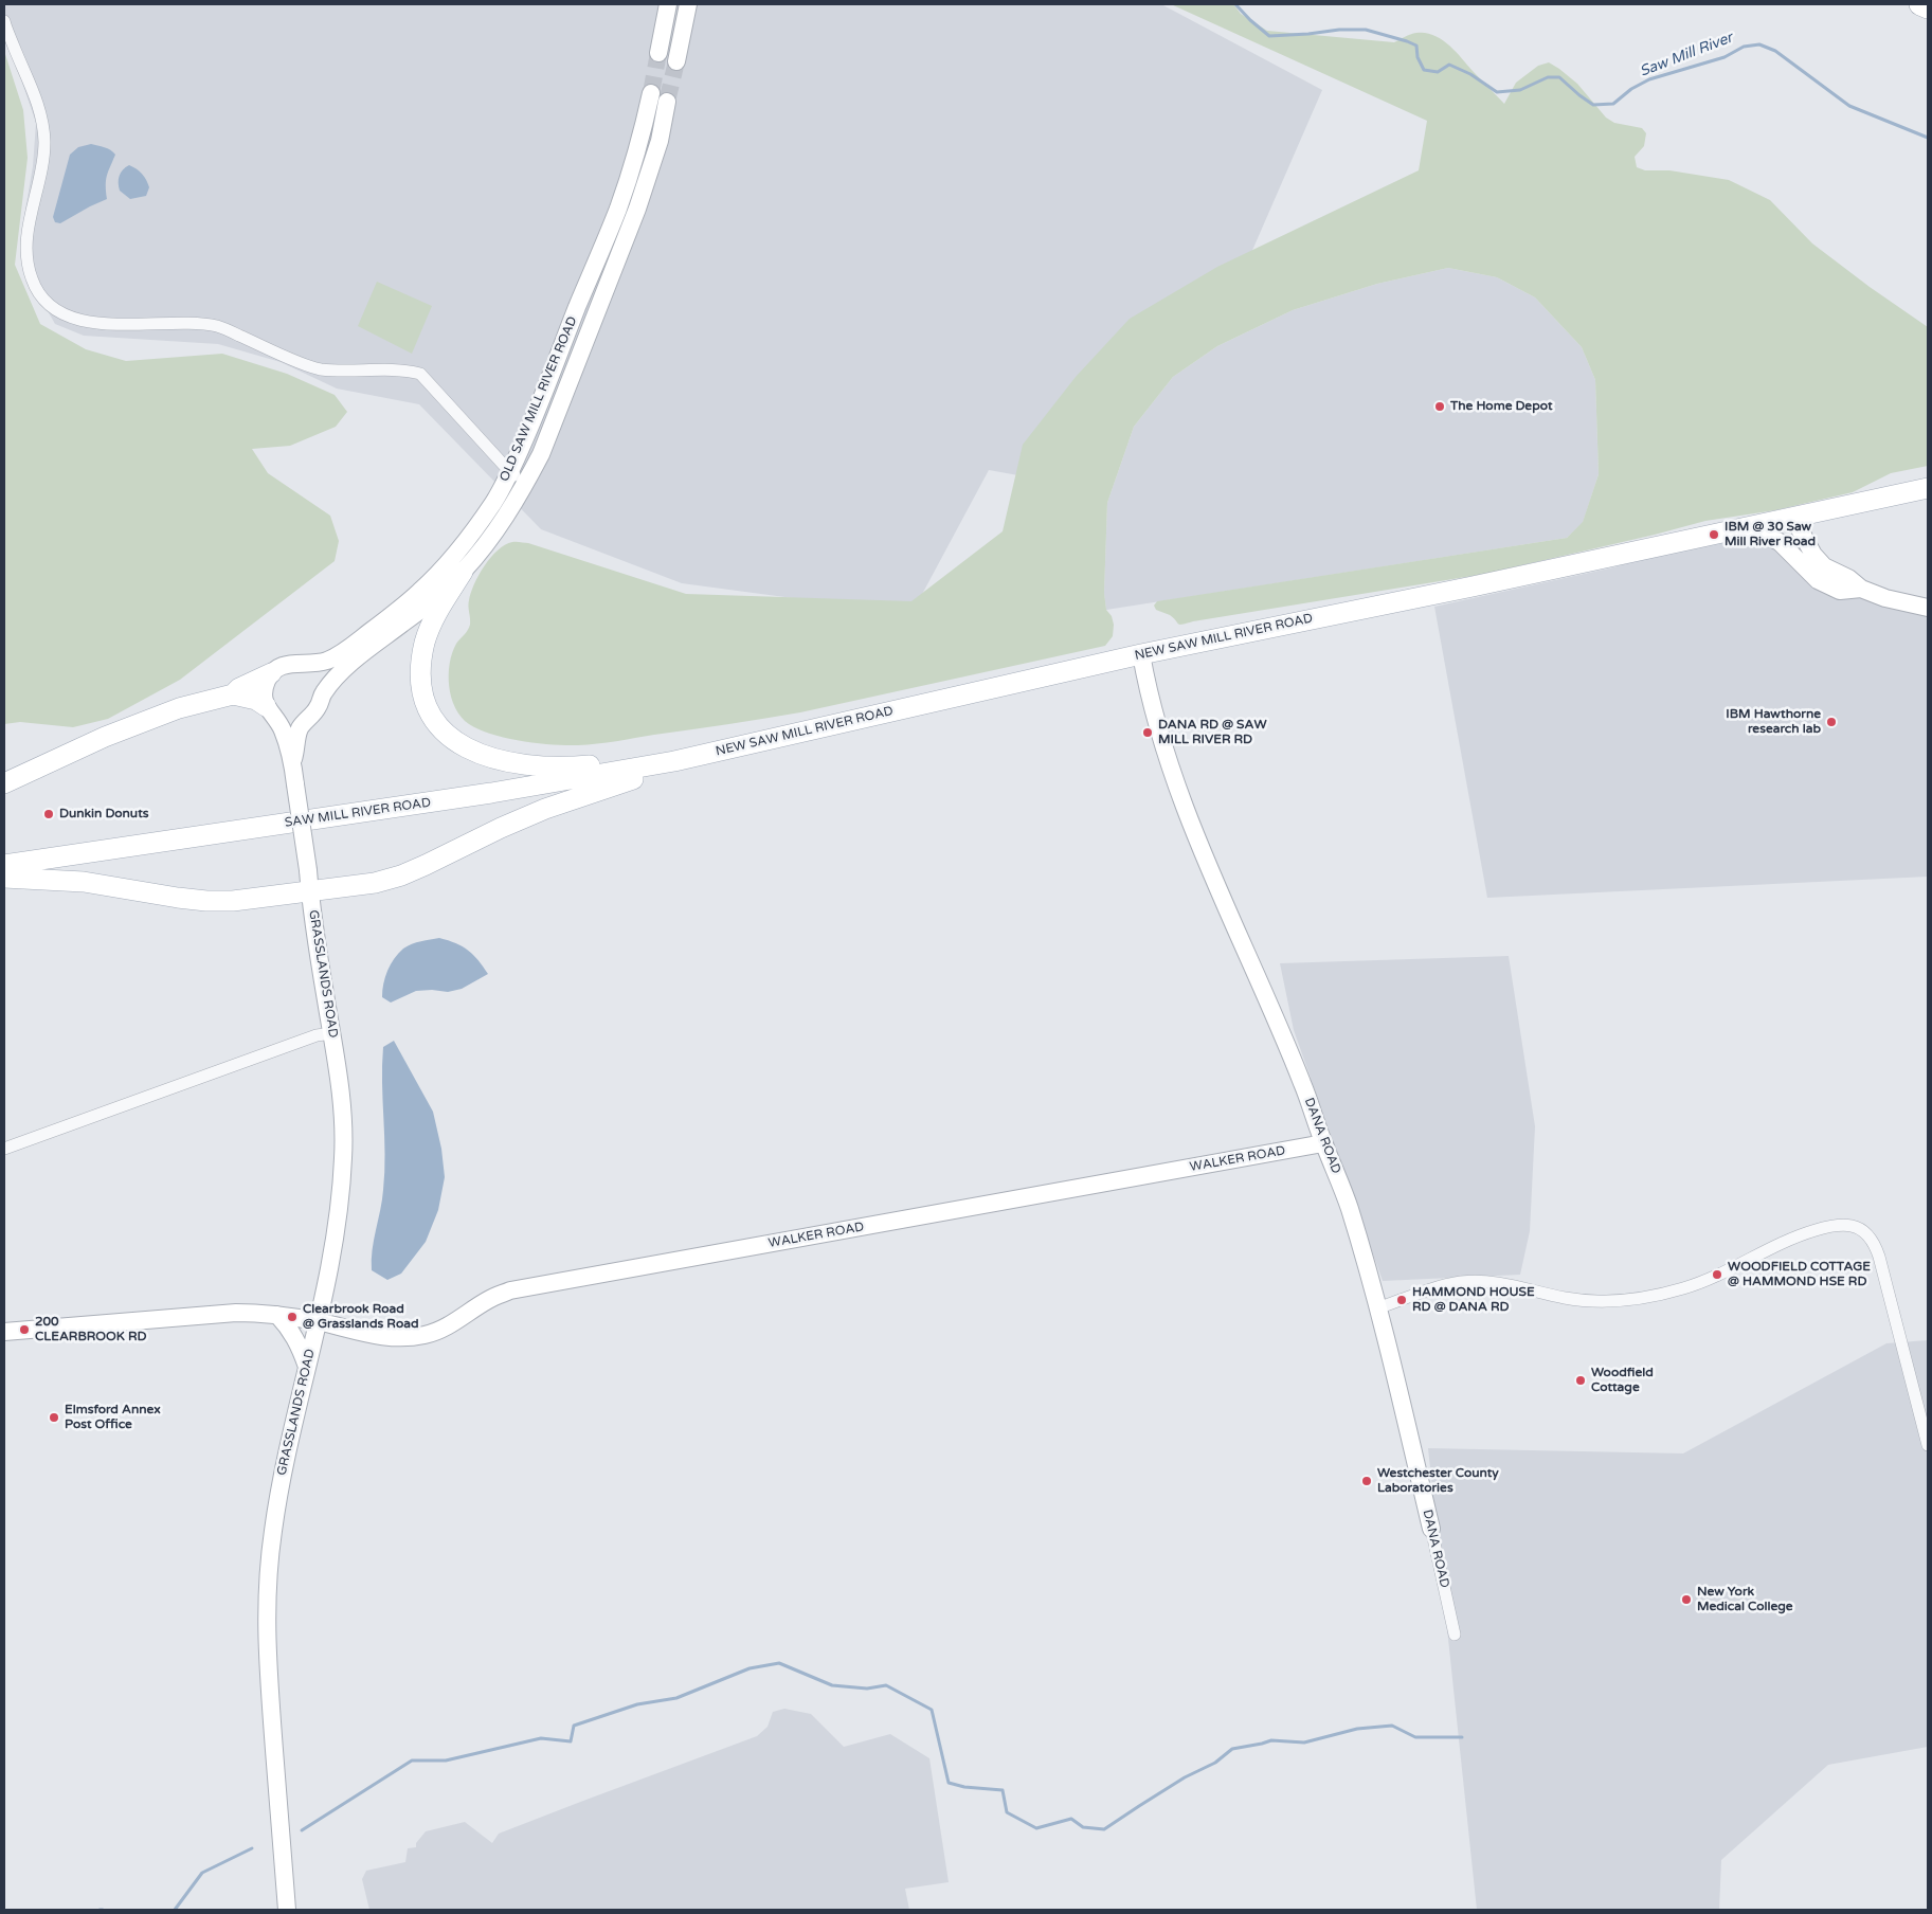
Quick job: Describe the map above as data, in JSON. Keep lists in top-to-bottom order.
{
  "streets": {
    "main road": ["NEW SAW MILL RIVER ROAD", "SAW MILL RIVER ROAD"],
    "street": [
      "OLD SAW MILL RIVER ROAD",
      "GRASSLANDS ROAD",
      "DANA ROAD",
      "WALKER ROAD"
    ]
  },
  "crossings": [
    ["OLD SAW MILL RIVER ROAD", "GRASSLANDS ROAD"],
    ["NEW SAW MILL RIVER ROAD", "SAW MILL RIVER ROAD"],
    ["NEW SAW MILL RIVER ROAD", "DANA ROAD"],
    ["GRASSLANDS ROAD", "WALKER ROAD"],
    ["DANA ROAD", "WALKER ROAD"]
  ],
  "water": ["Saw Mill River"],
  "places": [
    "The Home Depot",
    "IBM @ 30 Saw Mill River Road",
    "IBM Hawthorne research lab",
    "DANA RD @ SAW MILL RIVER RD",
    "Dunkin Donuts",
    "WOODFIELD COTTAGE @ HAMMOND HSE RD",
    "HAMMOND HOUSE RD @ DANA RD",
    "Clearbrook Road @ Grasslands Road",
    "200 CLEARBROOK RD",
    "Woodfield Cottage",
    "Elmsford Annex Post Office",
    "Westchester County Laboratories",
    "New York Medical College"
  ]
}
